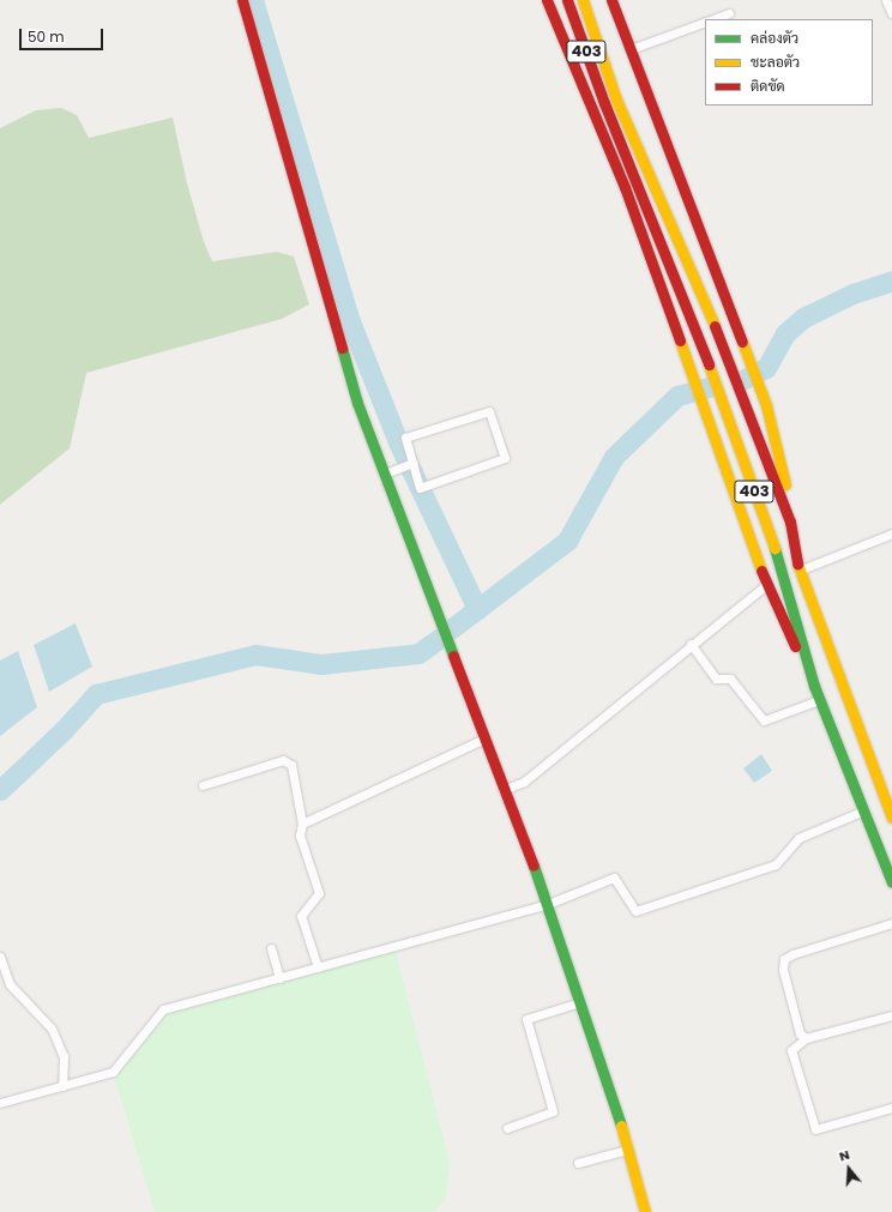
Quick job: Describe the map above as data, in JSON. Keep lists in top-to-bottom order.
{
  "streets": {
    "main road": ["403"]
  },
  "legend": ["คล่องตัว", "ชะลอตัว", "ติดขัด"],
  "scale_bar": "50 m",
  "north": "top"
}
